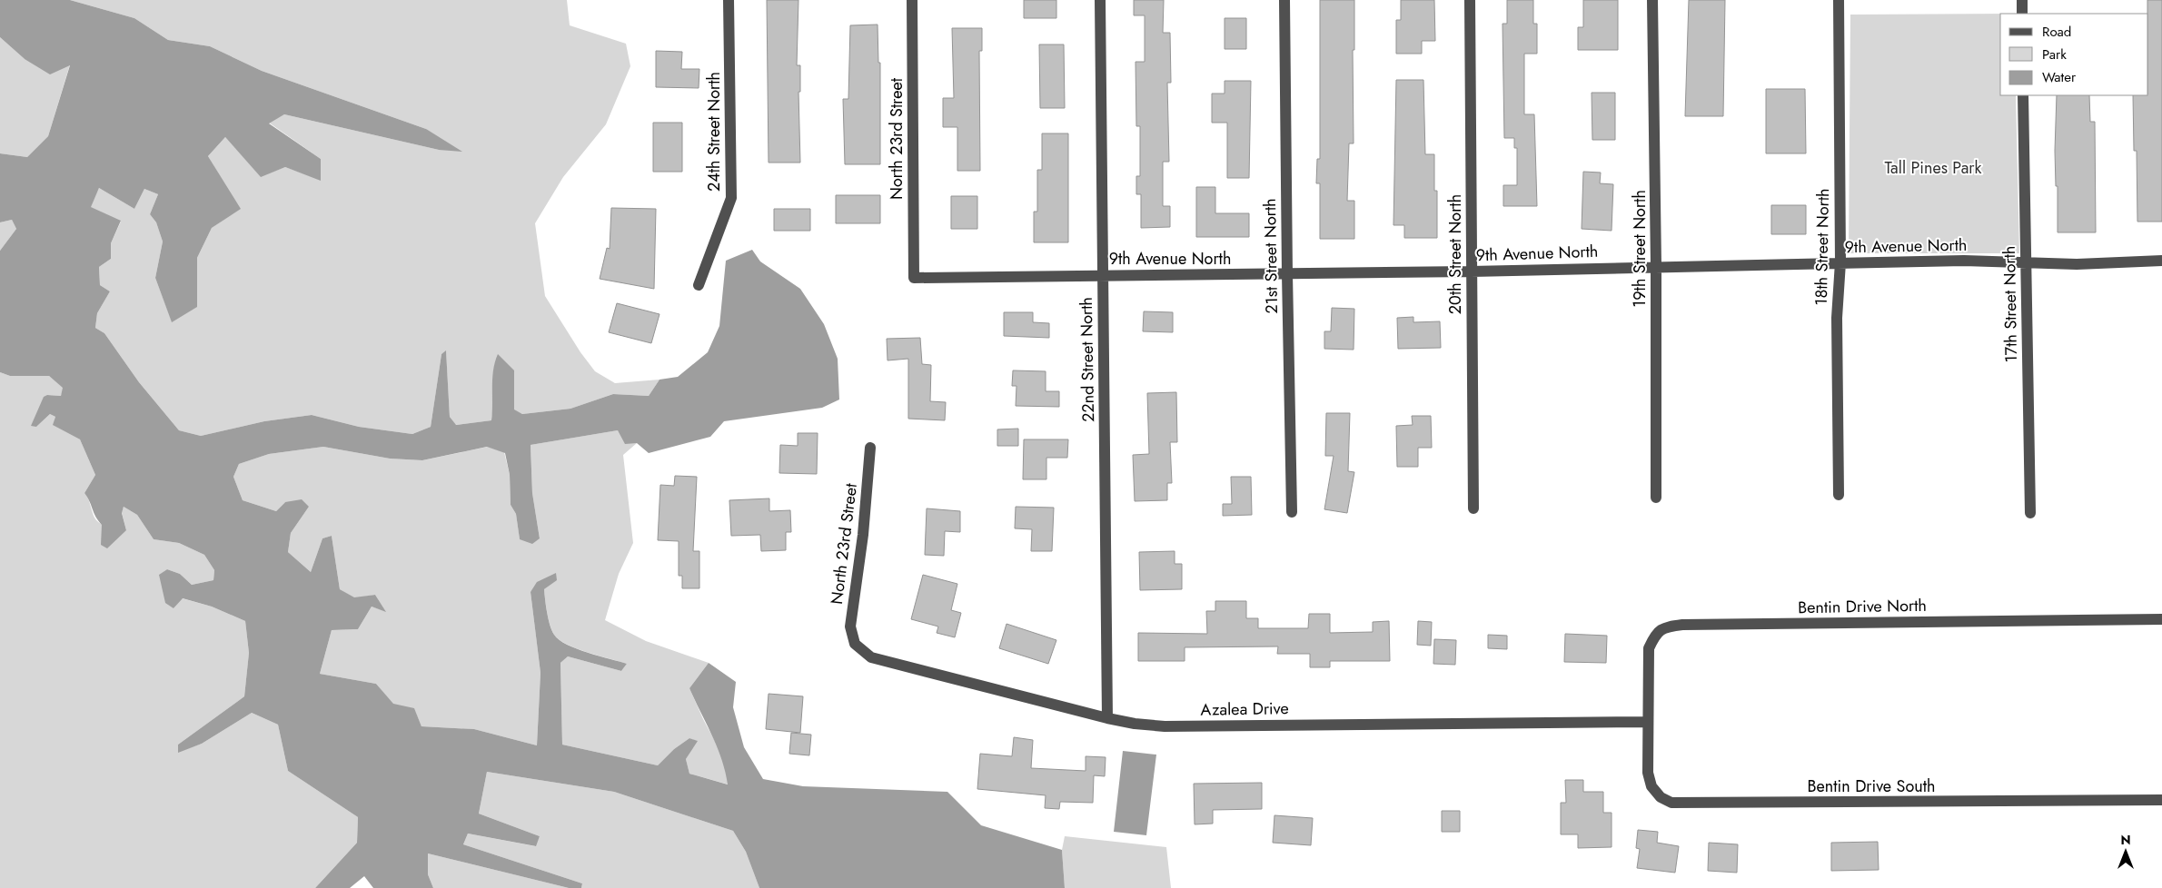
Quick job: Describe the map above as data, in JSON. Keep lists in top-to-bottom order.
{
  "streets": {
    "street": [
      "24th Street North",
      "North 23rd Street",
      "9th Avenue North",
      "18th Street North",
      "19th Street North",
      "20th Street North",
      "21st Street North",
      "17th Street North",
      "22nd Street North",
      "Bentin Drive North",
      "Azalea Drive",
      "Bentin Drive South"
    ]
  },
  "crossings": [
    ["North 23rd Street", "9th Avenue North"],
    ["North 23rd Street", "Azalea Drive"],
    ["9th Avenue North", "18th Street North"],
    ["9th Avenue North", "19th Street North"],
    ["9th Avenue North", "20th Street North"],
    ["9th Avenue North", "21st Street North"],
    ["9th Avenue North", "17th Street North"],
    ["9th Avenue North", "22nd Street North"],
    ["22nd Street North", "Azalea Drive"],
    ["Bentin Drive North", "Azalea Drive"],
    ["Bentin Drive North", "Bentin Drive South"],
    ["Azalea Drive", "Bentin Drive South"]
  ],
  "parks": ["Tall Pines Park"],
  "legend": ["Road", "Park", "Water"],
  "north": "top"
}
